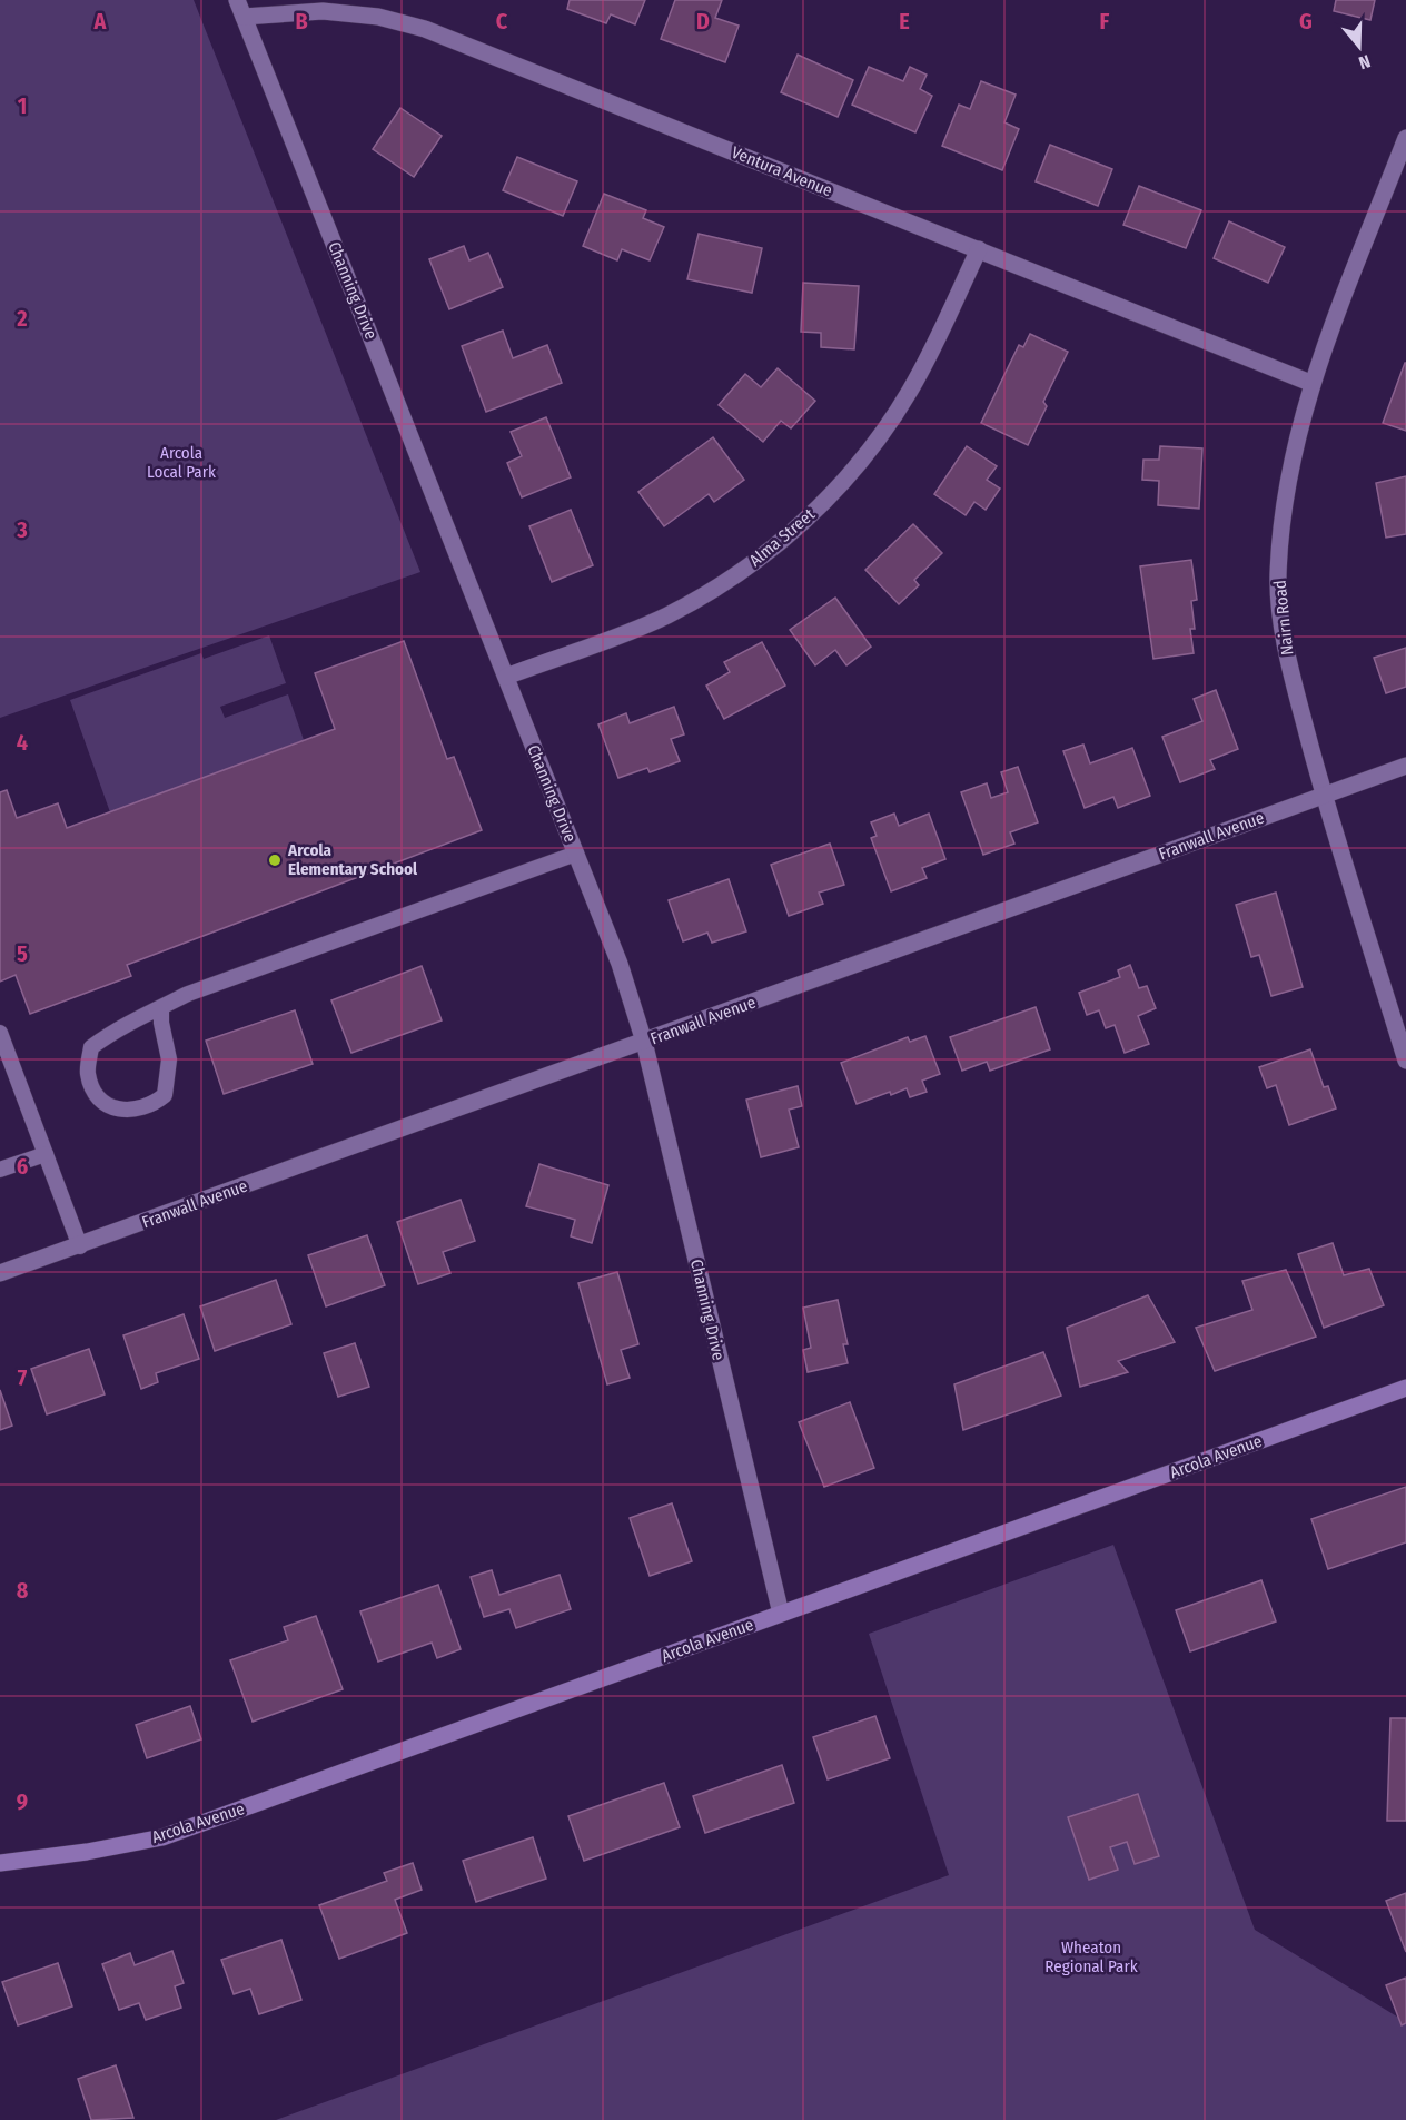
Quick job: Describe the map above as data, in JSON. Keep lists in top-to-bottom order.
{
  "streets": {
    "street": [
      "Ventura Avenue",
      "Channing Drive",
      "Alma Street",
      "Nairn Road",
      "Franwall Avenue",
      "Arcola Avenue"
    ]
  },
  "crossings": [
    ["Ventura Avenue", "Channing Drive"],
    ["Ventura Avenue", "Alma Street"],
    ["Ventura Avenue", "Nairn Road"],
    ["Channing Drive", "Alma Street"],
    ["Channing Drive", "Franwall Avenue"],
    ["Channing Drive", "Arcola Avenue"],
    ["Nairn Road", "Franwall Avenue"]
  ],
  "parks": ["Arcola Local Park", "Wheaton Regional Park"],
  "places": ["Arcola Elementary School"],
  "north": "bottom",
  "grid": {
    "columns": [
      "A",
      "B",
      "C",
      "D",
      "E",
      "F",
      "G"
    ],
    "rows": [
      "1",
      "2",
      "3",
      "4",
      "5",
      "6",
      "7",
      "8",
      "9"
    ]
  }
}
